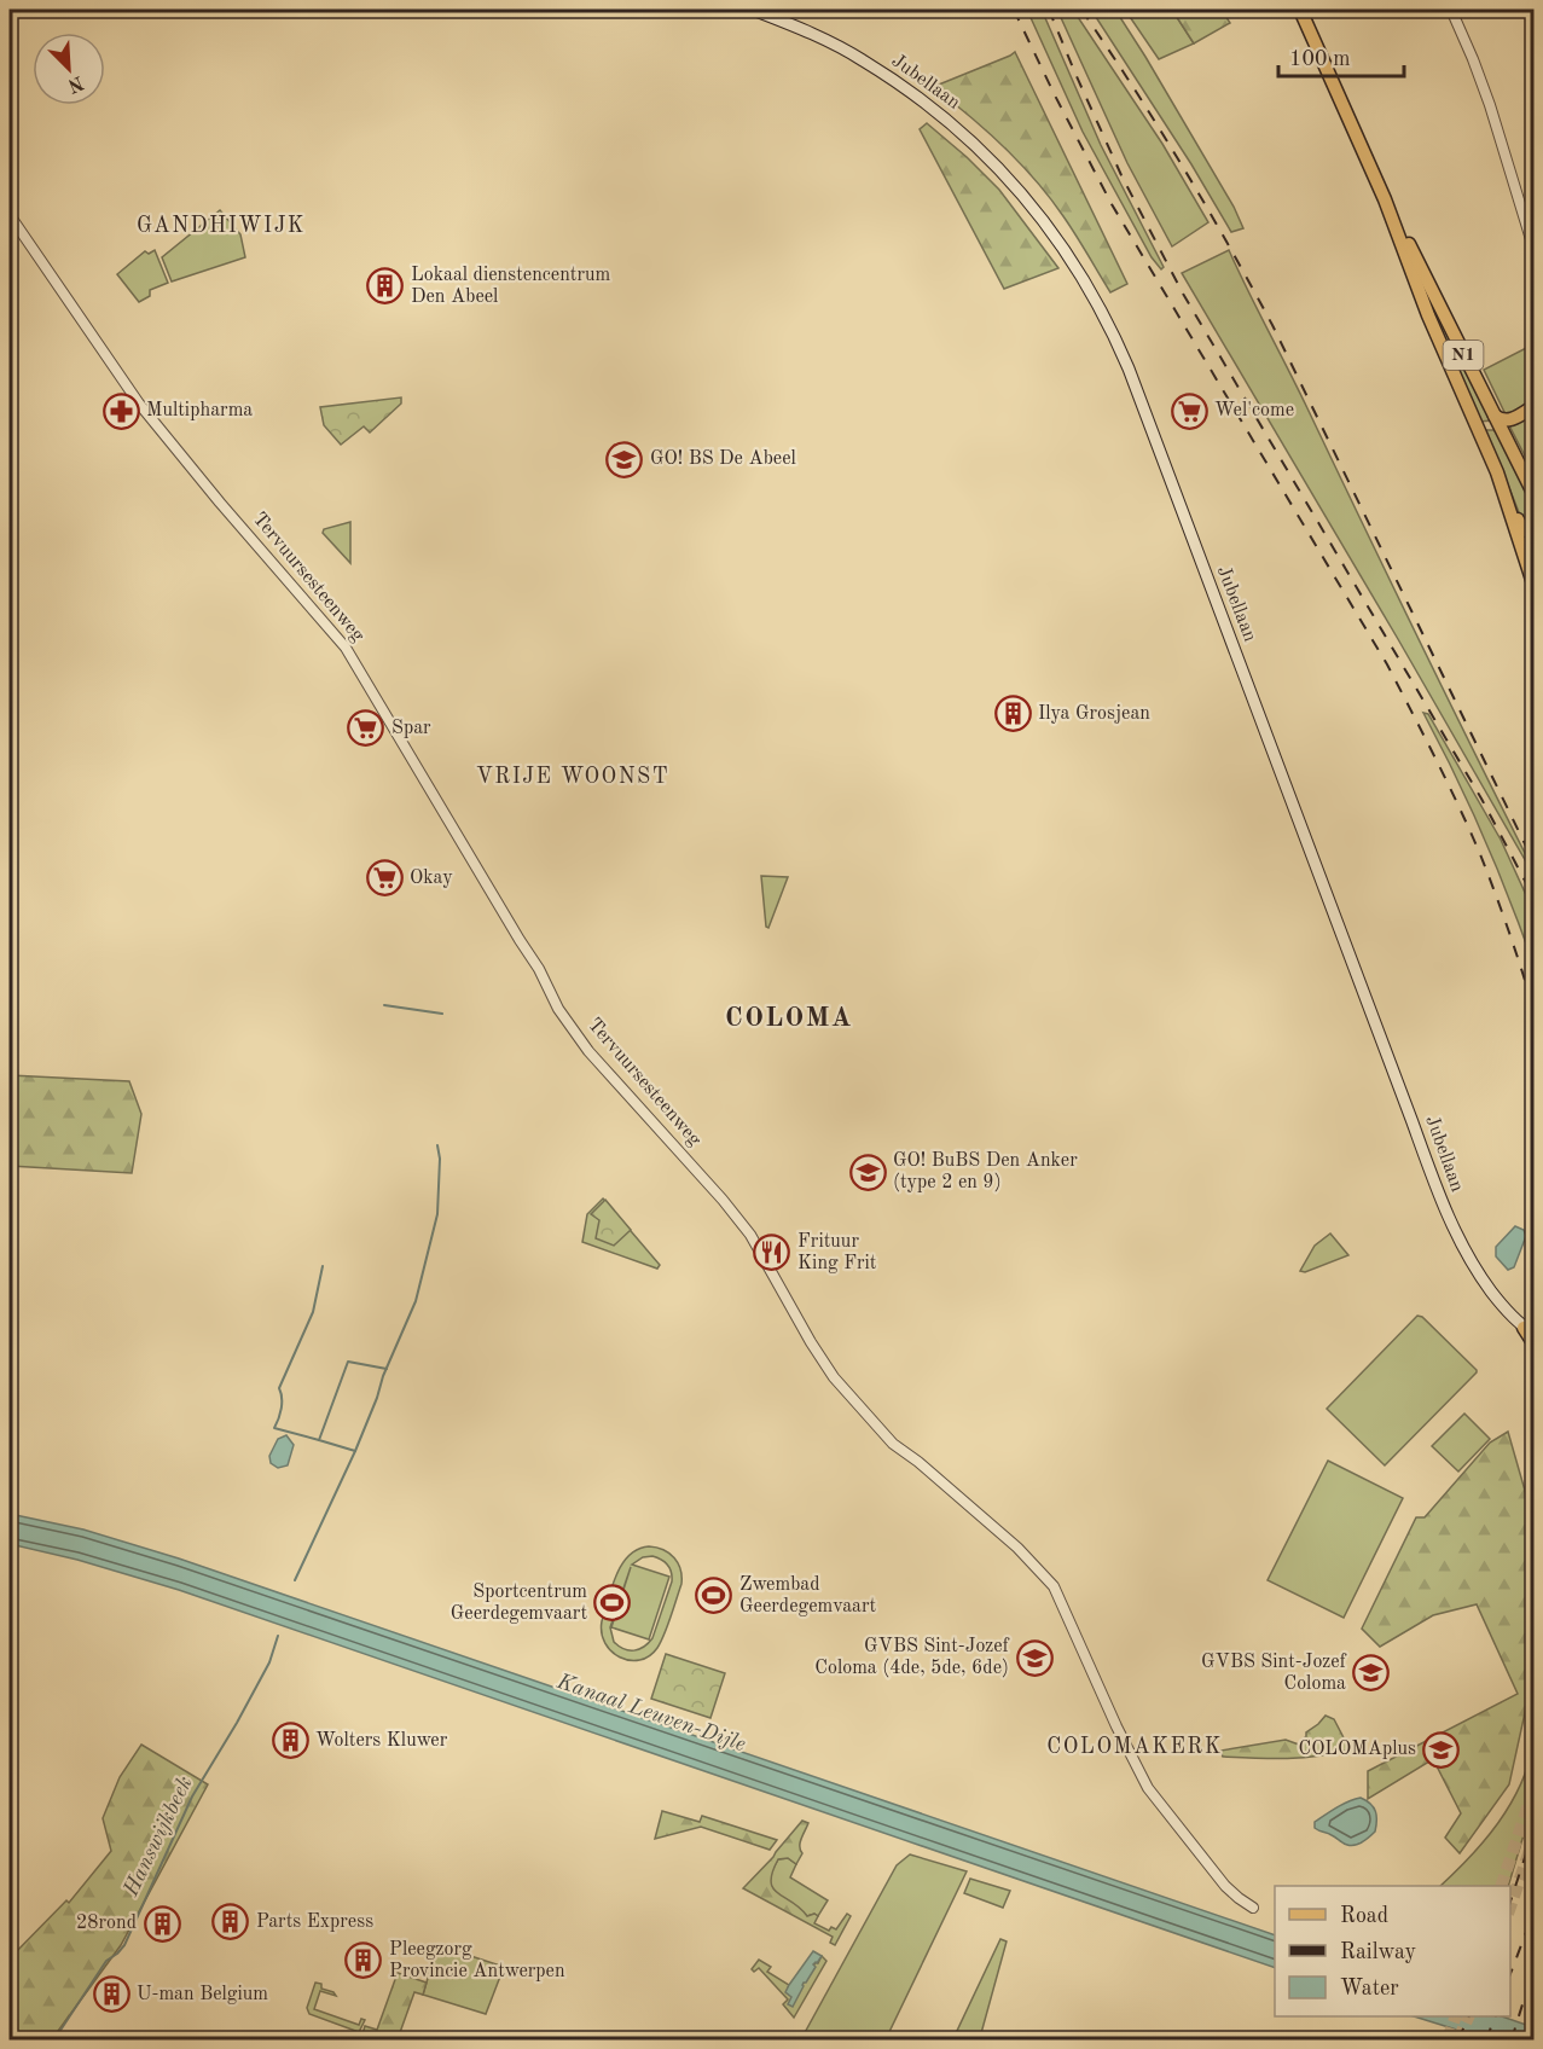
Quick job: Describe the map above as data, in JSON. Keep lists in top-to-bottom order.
{
  "streets": {
    "main road": ["Jubellaan", "N1"],
    "street": ["Tervuursesteenweg"]
  },
  "districts": [
    "GANDHIWIJK",
    "VRIJE WOONST",
    "COLOMA",
    "COLOMAKERK"
  ],
  "water": ["Kanaal Leuven-Dijle", "Hanswijkbeek"],
  "places": {
    "building": [
      "Lokaal dienstencentrum Den Abeel",
      "Ilya Grosjean",
      "Wolters Kluwer",
      "Parts Express",
      "28rond",
      "Pleegzorg Provincie Antwerpen",
      "U-man Belgium"
    ],
    "pharmacy": ["Multipharma"],
    "supermarket": ["Wel'come", "Spar", "Okay"],
    "school or university": [
      "GO! BS De Abeel",
      "GO! BuBS Den Anker (type 2 en 9)",
      "GVBS Sint-Jozef Coloma (4de, 5de, 6de)",
      "GVBS Sint-Jozef Coloma",
      "COLOMAplus"
    ],
    "restaurant": ["Frituur King Frit"],
    "sports": ["Zwembad Geerdegemvaart", "Sportcentrum Geerdegemvaart"]
  },
  "legend": ["Road", "Railway", "Water"],
  "scale_bar": "100 m",
  "north": "bottom right"
}
